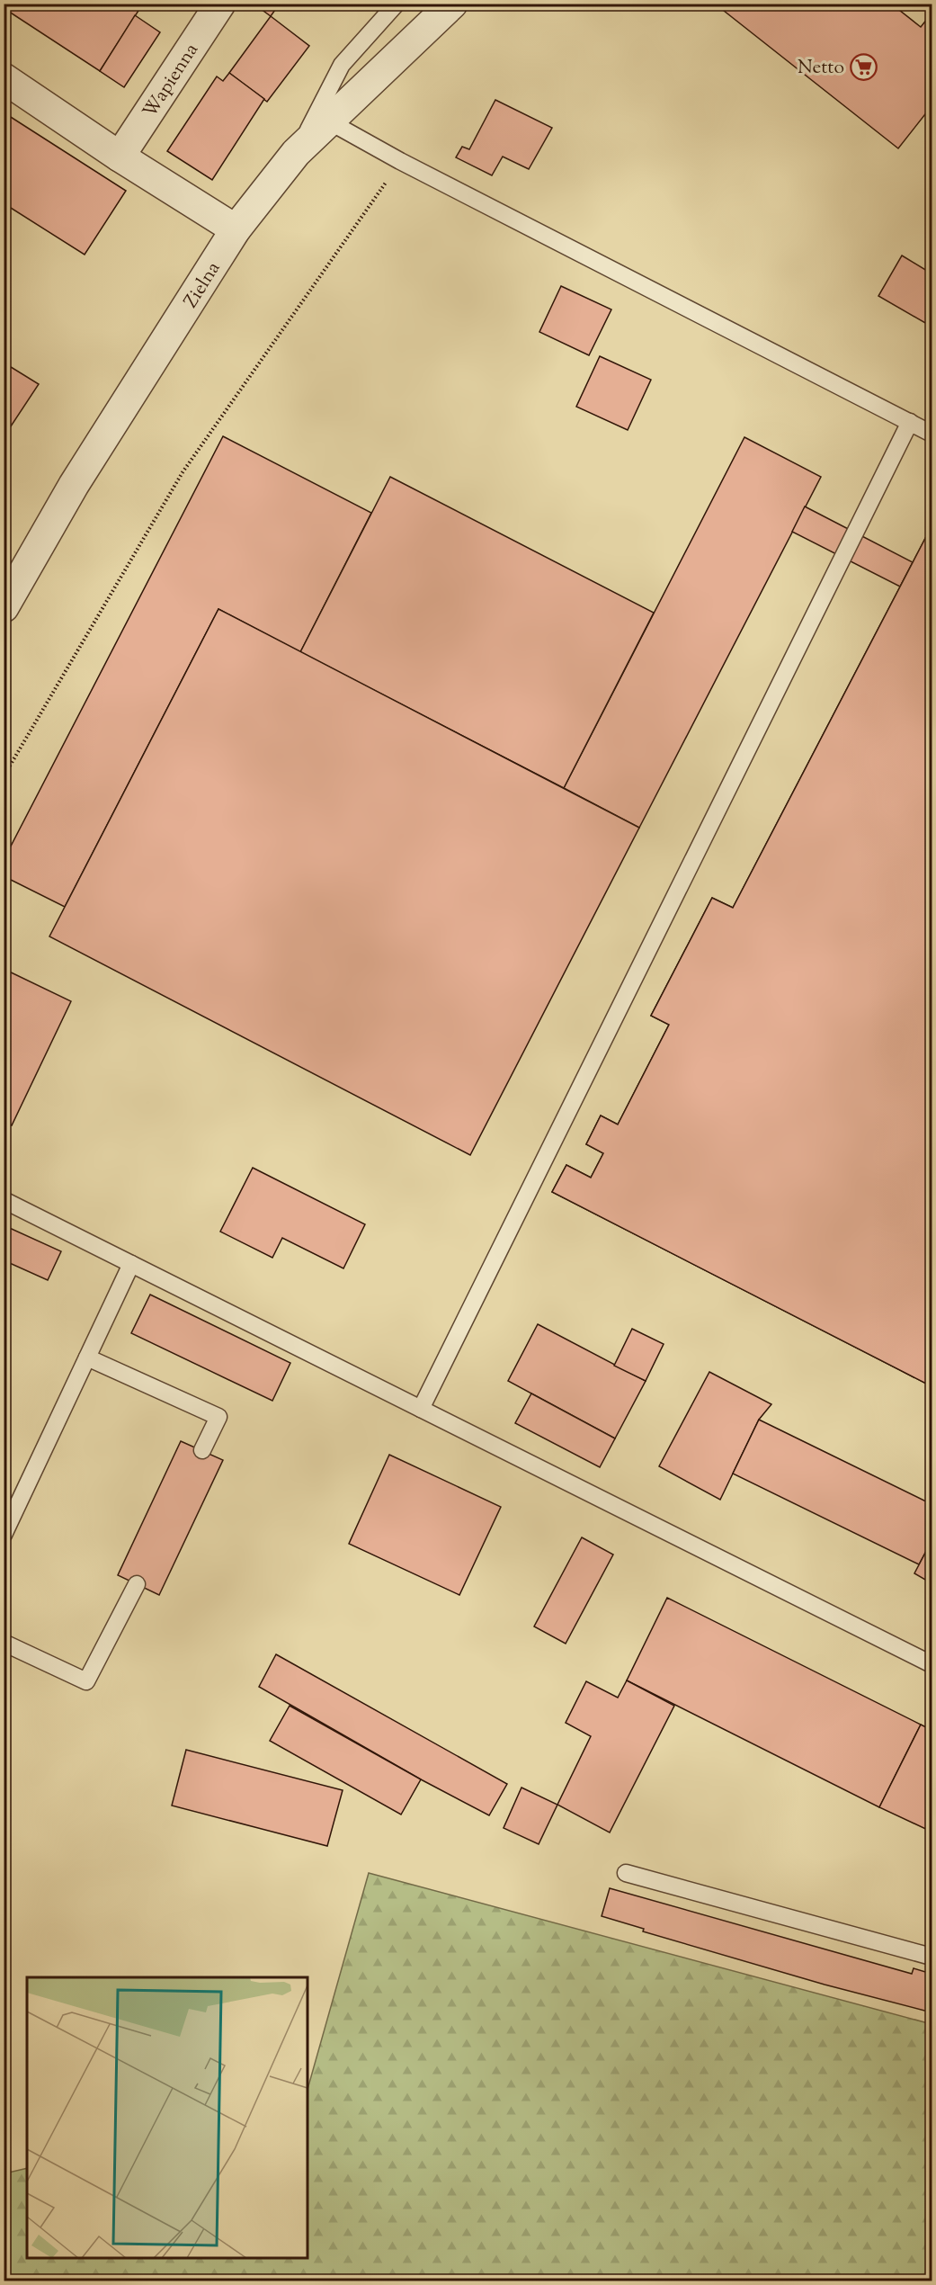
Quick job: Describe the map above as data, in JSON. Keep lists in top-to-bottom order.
{
  "streets": {
    "street": ["Wapienna", "Zielna"]
  },
  "places": {
    "supermarket": ["Netto"]
  }
}
